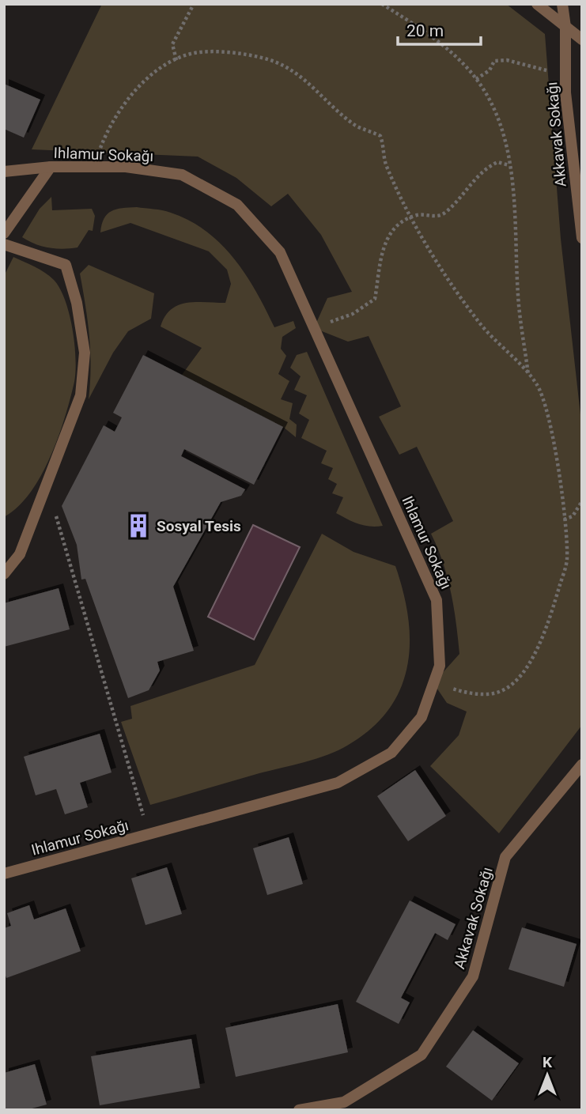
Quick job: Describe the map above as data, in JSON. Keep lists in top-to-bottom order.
{
  "streets": {
    "street": ["Akkavak Sokağı", "Ihlamur Sokağı"]
  },
  "places": {
    "building": ["Sosyal Tesis"]
  },
  "scale_bar": "20 m",
  "north": "top"
}
